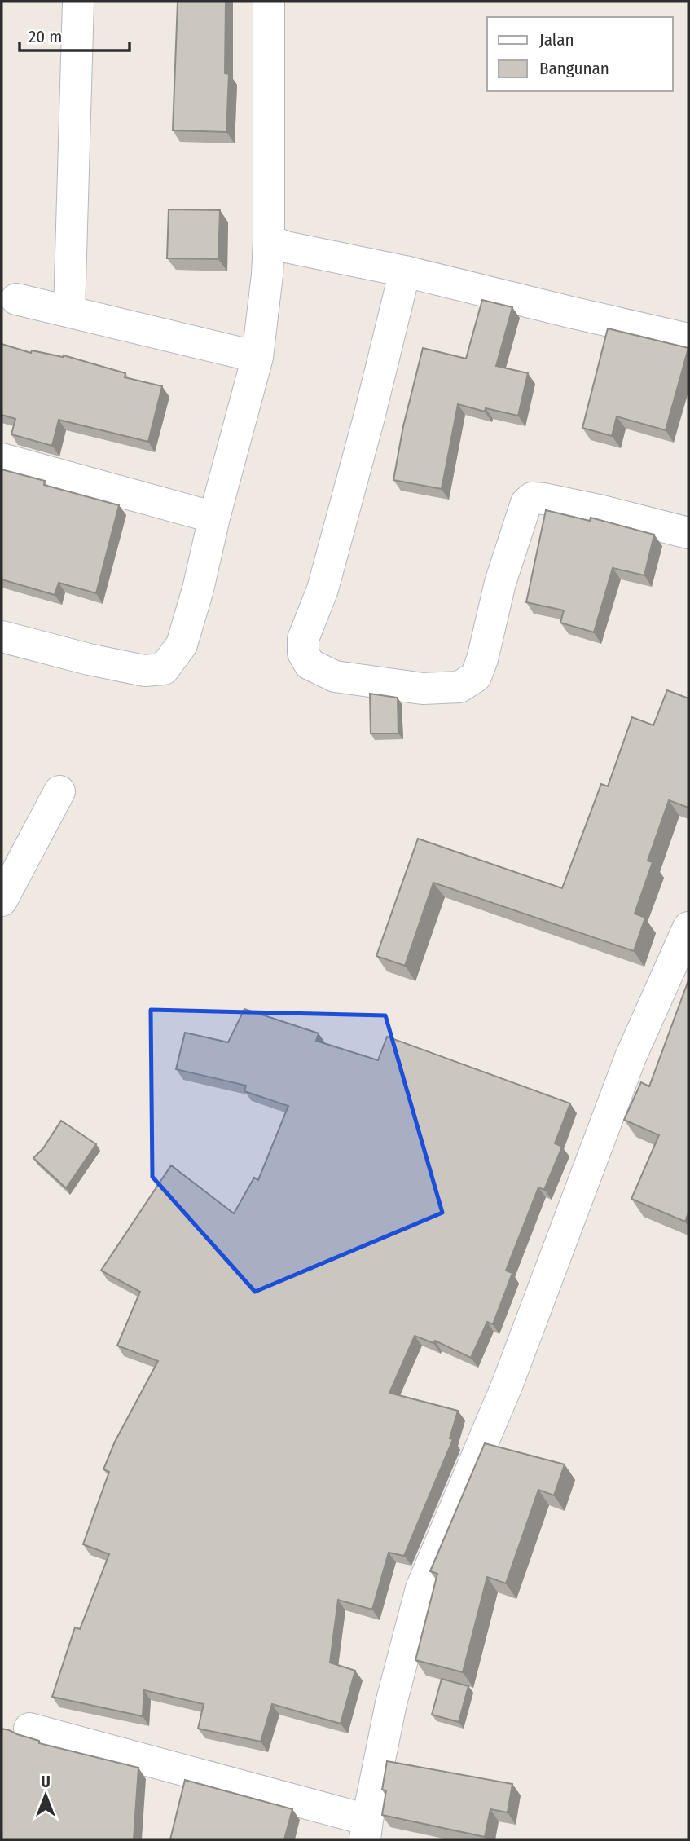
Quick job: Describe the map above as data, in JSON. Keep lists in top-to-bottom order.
{
  "legend": ["Jalan", "Bangunan"],
  "scale_bar": "20 m",
  "north": "top"
}
